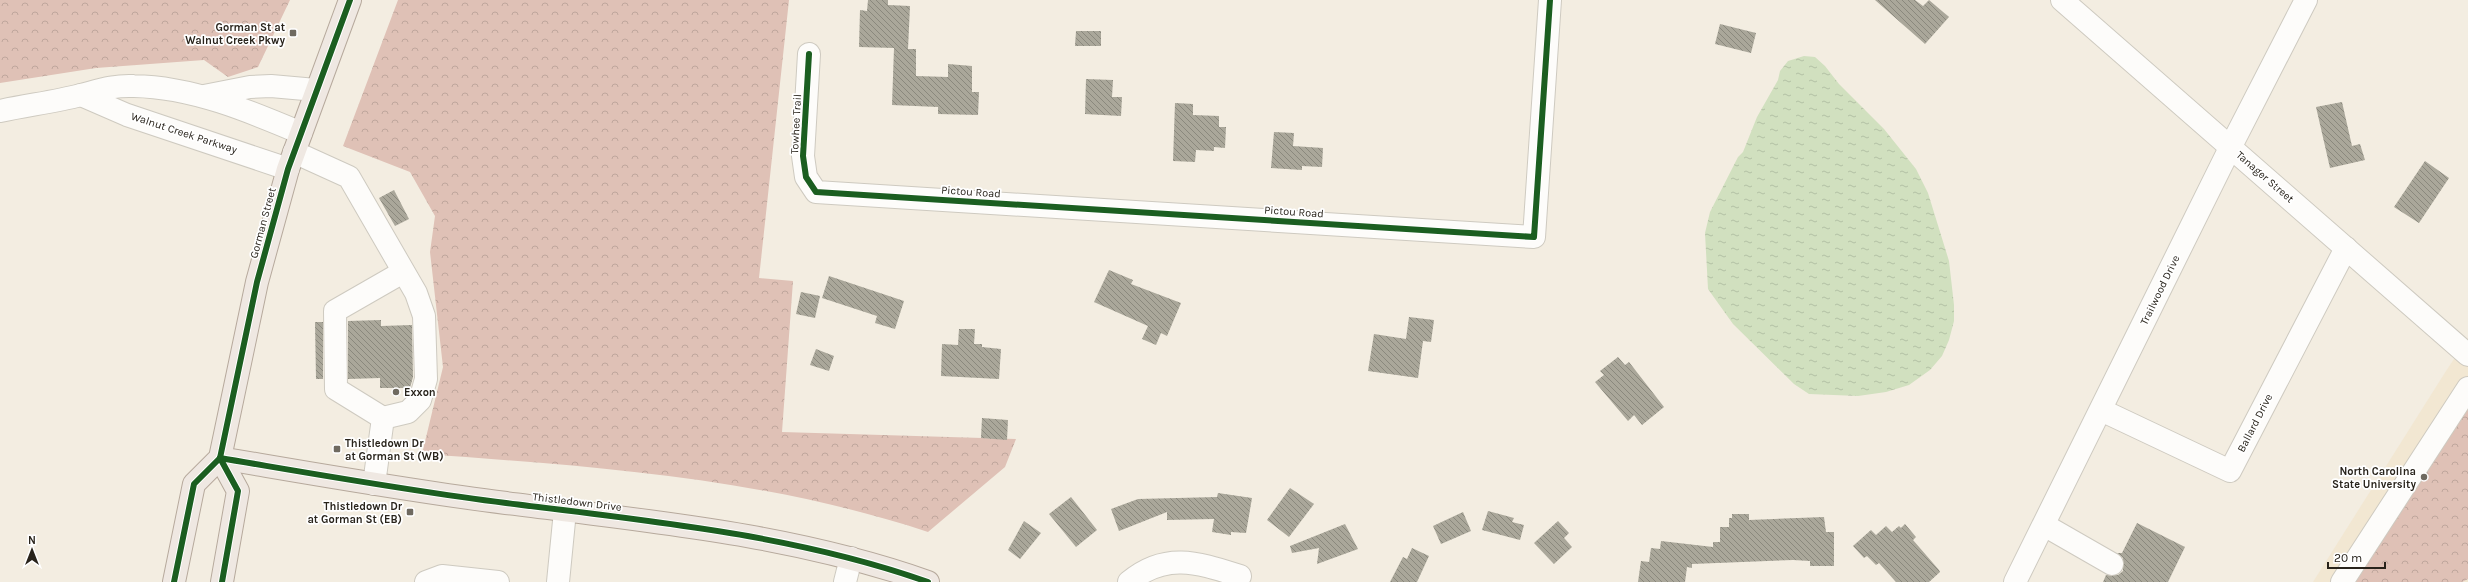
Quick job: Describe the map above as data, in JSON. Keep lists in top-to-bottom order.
{
  "streets": {
    "main road": ["Gorman Street", "Thistledown Drive"],
    "street": [
      "Towhee Trail",
      "Walnut Creek Parkway",
      "Tanager Street",
      "Pictou Road",
      "Trailwood Drive",
      "Ballard Drive"
    ]
  },
  "crossings": [
    ["Towhee Trail", "Pictou Road"],
    ["Walnut Creek Parkway", "Gorman Street"],
    ["Tanager Street", "Trailwood Drive"],
    ["Tanager Street", "Ballard Drive"],
    ["Gorman Street", "Thistledown Drive"],
    ["Trailwood Drive", "Ballard Drive"]
  ],
  "places": {
    "transit": ["Gorman St at Walnut Creek Pkwy", "Thistledown Dr at Gorman St (WB)", "Thistledown Dr at Gorman St (EB)"],
    "other": ["Exxon", "North Carolina State University"]
  },
  "scale_bar": "20 m",
  "north": "top"
}
